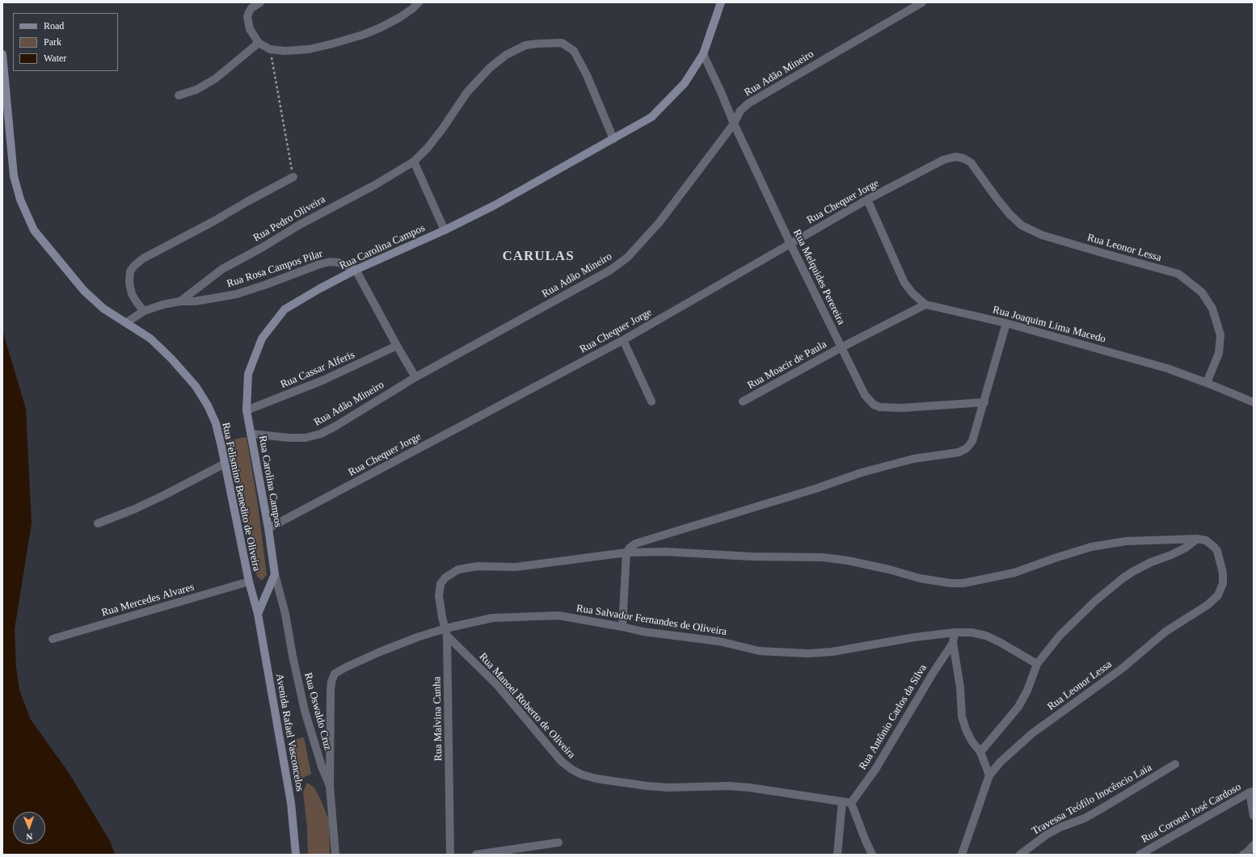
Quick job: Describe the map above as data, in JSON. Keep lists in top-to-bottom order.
{
  "streets": {
    "main road": ["Rua Carolina Campos", "Rua Felismino Benedito de Oliveira", "Avenida Rafael Vasconcelos"],
    "street": [
      "Rua Adão Mineiro",
      "Rua Chequer Jorge",
      "Rua Pedro Oliveira",
      "Rua Leonor Lessa",
      "Rua Rosa Campos Pilar",
      "Rua Melquides Perereira",
      "Rua Joaquim Lima Macedo",
      "Rua Moacir de Paula",
      "Rua Cassar Alferis",
      "Rua Mercedes Alvares",
      "Rua Salvador Fernandes de Oliveira",
      "Rua Manoel Roberto de Oliveira",
      "Rua Oswaldo Cruz",
      "Rua Antônio Carlos da Silva",
      "Rua Malvina Cunha",
      "Travessa Teófilo Inocêncio Laia",
      "Rua Coronel José Cardoso"
    ]
  },
  "crossings": [
    ["Rua Adão Mineiro", "Rua Carolina Campos"],
    ["Rua Adão Mineiro", "Rua Melquides Perereira"],
    ["Rua Chequer Jorge", "Rua Carolina Campos"],
    ["Rua Chequer Jorge", "Rua Leonor Lessa"],
    ["Rua Chequer Jorge", "Rua Melquides Perereira"],
    ["Rua Pedro Oliveira", "Rua Carolina Campos"],
    ["Rua Pedro Oliveira", "Rua Rosa Campos Pilar"],
    ["Rua Carolina Campos", "Rua Rosa Campos Pilar"],
    ["Rua Carolina Campos", "Rua Melquides Perereira"],
    ["Rua Carolina Campos", "Rua Cassar Alferis"],
    ["Rua Carolina Campos", "Rua Oswaldo Cruz"],
    ["Rua Leonor Lessa", "Rua Joaquim Lima Macedo"],
    ["Rua Rosa Campos Pilar", "Rua Felismino Benedito de Oliveira"],
    ["Rua Melquides Perereira", "Rua Moacir de Paula"],
    ["Rua Felismino Benedito de Oliveira", "Rua Mercedes Alvares"],
    ["Rua Felismino Benedito de Oliveira", "Avenida Rafael Vasconcelos"],
    ["Rua Salvador Fernandes de Oliveira", "Rua Manoel Roberto de Oliveira"],
    ["Rua Salvador Fernandes de Oliveira", "Rua Oswaldo Cruz"],
    ["Rua Salvador Fernandes de Oliveira", "Rua Malvina Cunha"],
    ["Rua Manoel Roberto de Oliveira", "Rua Antônio Carlos da Silva"],
    ["Rua Manoel Roberto de Oliveira", "Rua Malvina Cunha"]
  ],
  "districts": ["CARULAS"],
  "legend": ["Road", "Park", "Water"],
  "north": "bottom"
}
